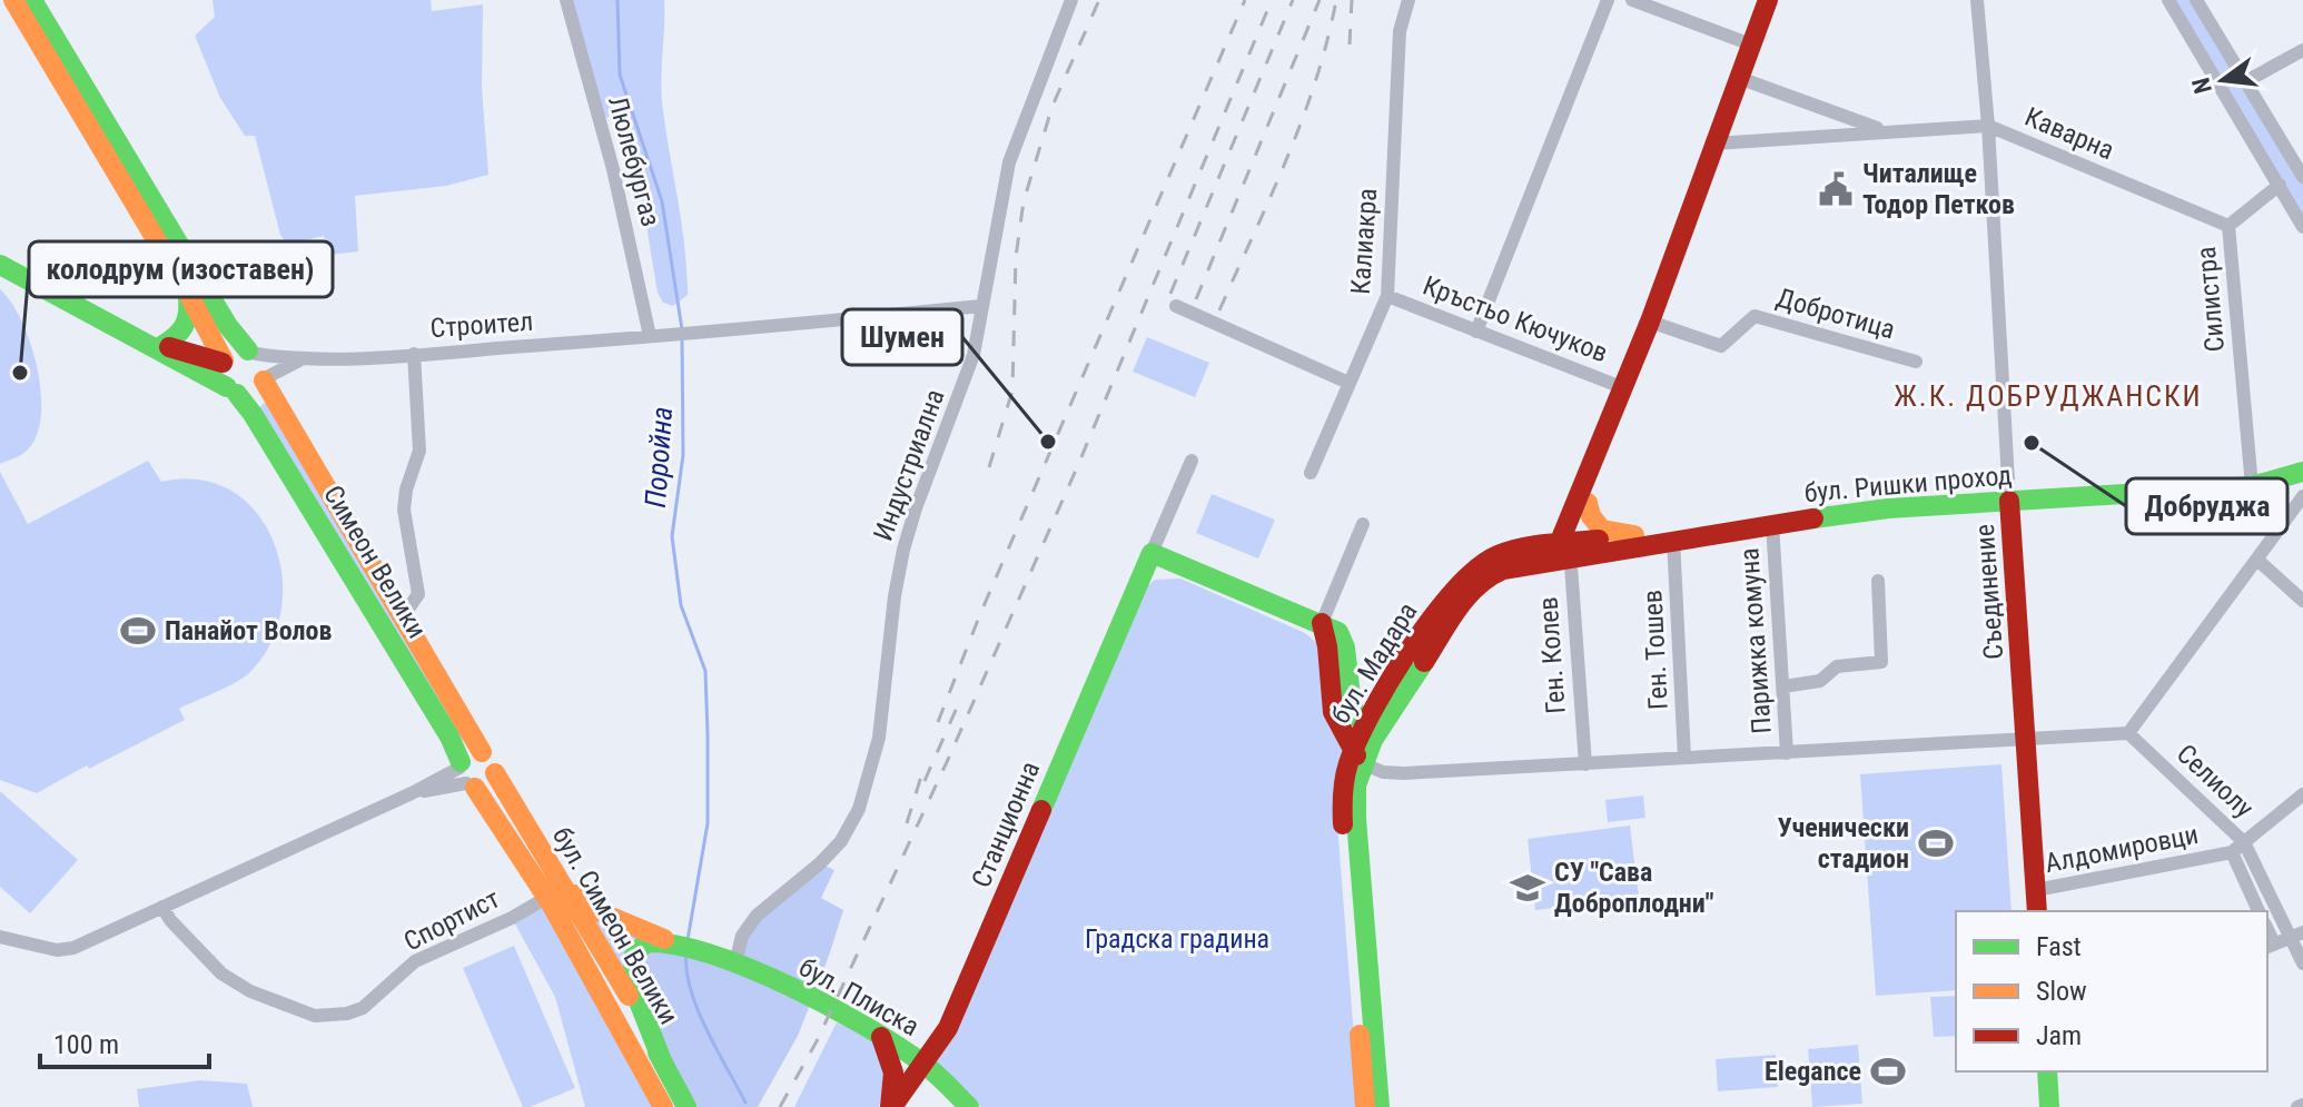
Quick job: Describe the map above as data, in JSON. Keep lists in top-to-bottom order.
{
  "streets": {
    "main road": [
      "бул. Ришки проход",
      "Симеон Велики",
      "Съединение",
      "бул. Мадара",
      "Станционна",
      "бул. Симеон Велики",
      "бул. Плиска"
    ],
    "street": [
      "Каварна",
      "Люлебургаз",
      "Калиакра",
      "Силистра",
      "Добротица",
      "Кръстьо Кючуков",
      "Строител",
      "Индустриална",
      "Парижка комуна",
      "Ген. Тошев",
      "Ген. Колев",
      "Селиолу",
      "Алдомировци",
      "Спортист"
    ]
  },
  "crossings": [
    ["Каварна", "Силистра"],
    ["Каварна", "Съединение"],
    ["Люлебургаз", "Строител"],
    ["Калиакра", "Кръстьо Кючуков"],
    ["Силистра", "бул. Ришки проход"],
    ["Строител", "Индустриална"],
    ["Индустриална", "бул. Плиска"],
    ["бул. Ришки проход", "Съединение"],
    ["бул. Ришки проход", "Парижка комуна"],
    ["бул. Ришки проход", "Ген. Тошев"],
    ["бул. Ришки проход", "Ген. Колев"],
    ["бул. Ришки проход", "бул. Мадара"],
    ["Симеон Велики", "бул. Симеон Велики"],
    ["Съединение", "Алдомировци"],
    ["Ген. Колев", "бул. Мадара"],
    ["Селиолу", "Алдомировци"],
    ["Станционна", "бул. Плиска"],
    ["Спортист", "бул. Симеон Велики"]
  ],
  "districts": ["Ж.К. ДОБРУДЖАНСКИ"],
  "water": ["Поройна"],
  "parks": ["Градска градина"],
  "places": {
    "public building": ["Читалище Тодор Петков"],
    "other": ["колодрум (изоставен)", "Шумен", "Добруджа"],
    "sports": ["Панайот Волов", "Ученически стадион", "Elegance"],
    "school or university": ["СУ \"Сава Доброплодни\""]
  },
  "legend": ["Fast", "Slow", "Jam"],
  "scale_bar": "100 m",
  "north": "left"
}
